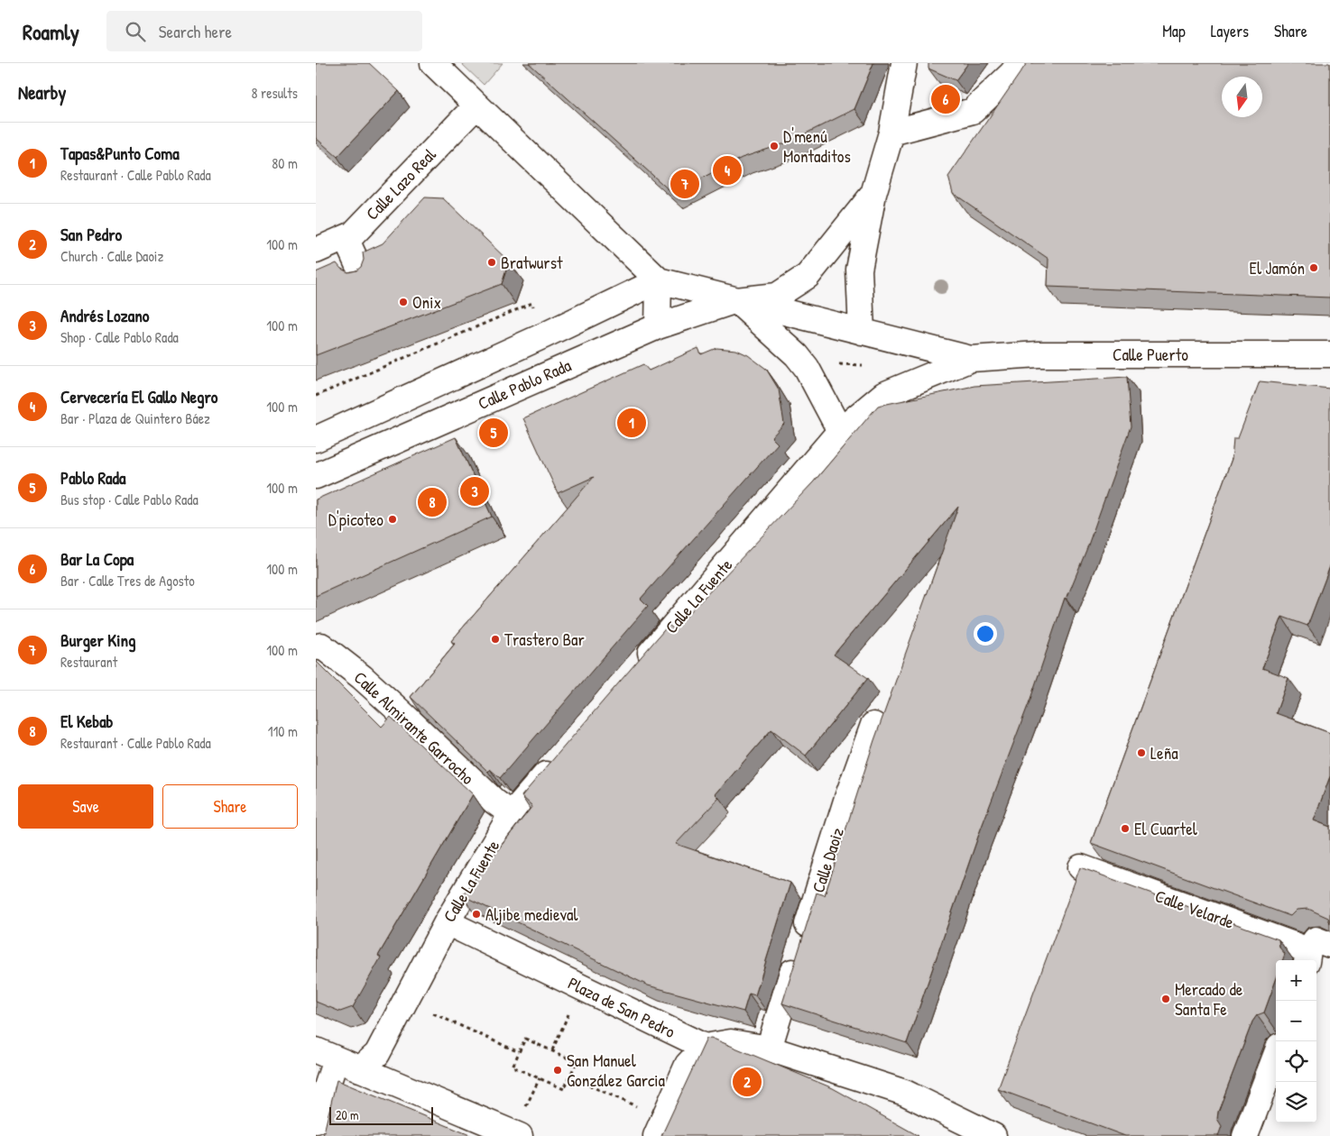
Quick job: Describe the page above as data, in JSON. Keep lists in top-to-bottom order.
{
  "streets": {
    "street": [
      "Calle Lazo Real",
      "Calle Puerto",
      "Calle Pablo Rada",
      "Calle La Fuente",
      "Calle Almirante Garrocho",
      "Calle Daoiz",
      "Calle Velarde",
      "Plaza de San Pedro"
    ]
  },
  "crossings": [
    ["Calle Puerto", "Calle La Fuente"],
    ["Calle La Fuente", "Calle Almirante Garrocho"],
    ["Calle La Fuente", "Plaza de San Pedro"]
  ],
  "places": [
    "D'menú Montaditos",
    "Bratwurst",
    "El Jamón",
    "Onix",
    "D'picoteo",
    "Trastero Bar",
    "Leña",
    "El Cuartel",
    "Aljibe medieval",
    "Mercado de Santa Fe",
    "San Manuel González Garcia"
  ],
  "scale_bar": "20 m",
  "north": "bottom",
  "page": {
    "header": "Roamly",
    "search": "Search here",
    "nav": ["Map", "Layers", "Share"],
    "heading": ["Nearby", "8 results"],
    "pins": [
      "6",
      "4",
      "7",
      "1",
      "5",
      "3",
      "8",
      "2"
    ],
    "list": [
      {
        "mark": "1",
        "name": "Tapas&Punto Coma",
        "note": "Restaurant · Calle Pablo Rada",
        "value": "80 m"
      },
      {
        "mark": "2",
        "name": "San Pedro",
        "note": "Church · Calle Daoiz",
        "value": "100 m"
      },
      {
        "mark": "3",
        "name": "Andrés Lozano",
        "note": "Shop · Calle Pablo Rada",
        "value": "100 m"
      },
      {
        "mark": "4",
        "name": "Cervecería El Gallo Negro",
        "note": "Bar · Plaza de Quintero Báez",
        "value": "100 m"
      },
      {
        "mark": "5",
        "name": "Pablo Rada",
        "note": "Bus stop · Calle Pablo Rada",
        "value": "100 m"
      },
      {
        "mark": "6",
        "name": "Bar La Copa",
        "note": "Bar · Calle Tres de Agosto",
        "value": "100 m"
      },
      {
        "mark": "7",
        "name": "Burger King",
        "note": "Restaurant",
        "value": "100 m"
      },
      {
        "mark": "8",
        "name": "El Kebab",
        "note": "Restaurant · Calle Pablo Rada",
        "value": "110 m"
      }
    ],
    "buttons": ["Save", "Share"],
    "map_buttons": ["+", "−"],
    "scale": "20 m"
  }
}
